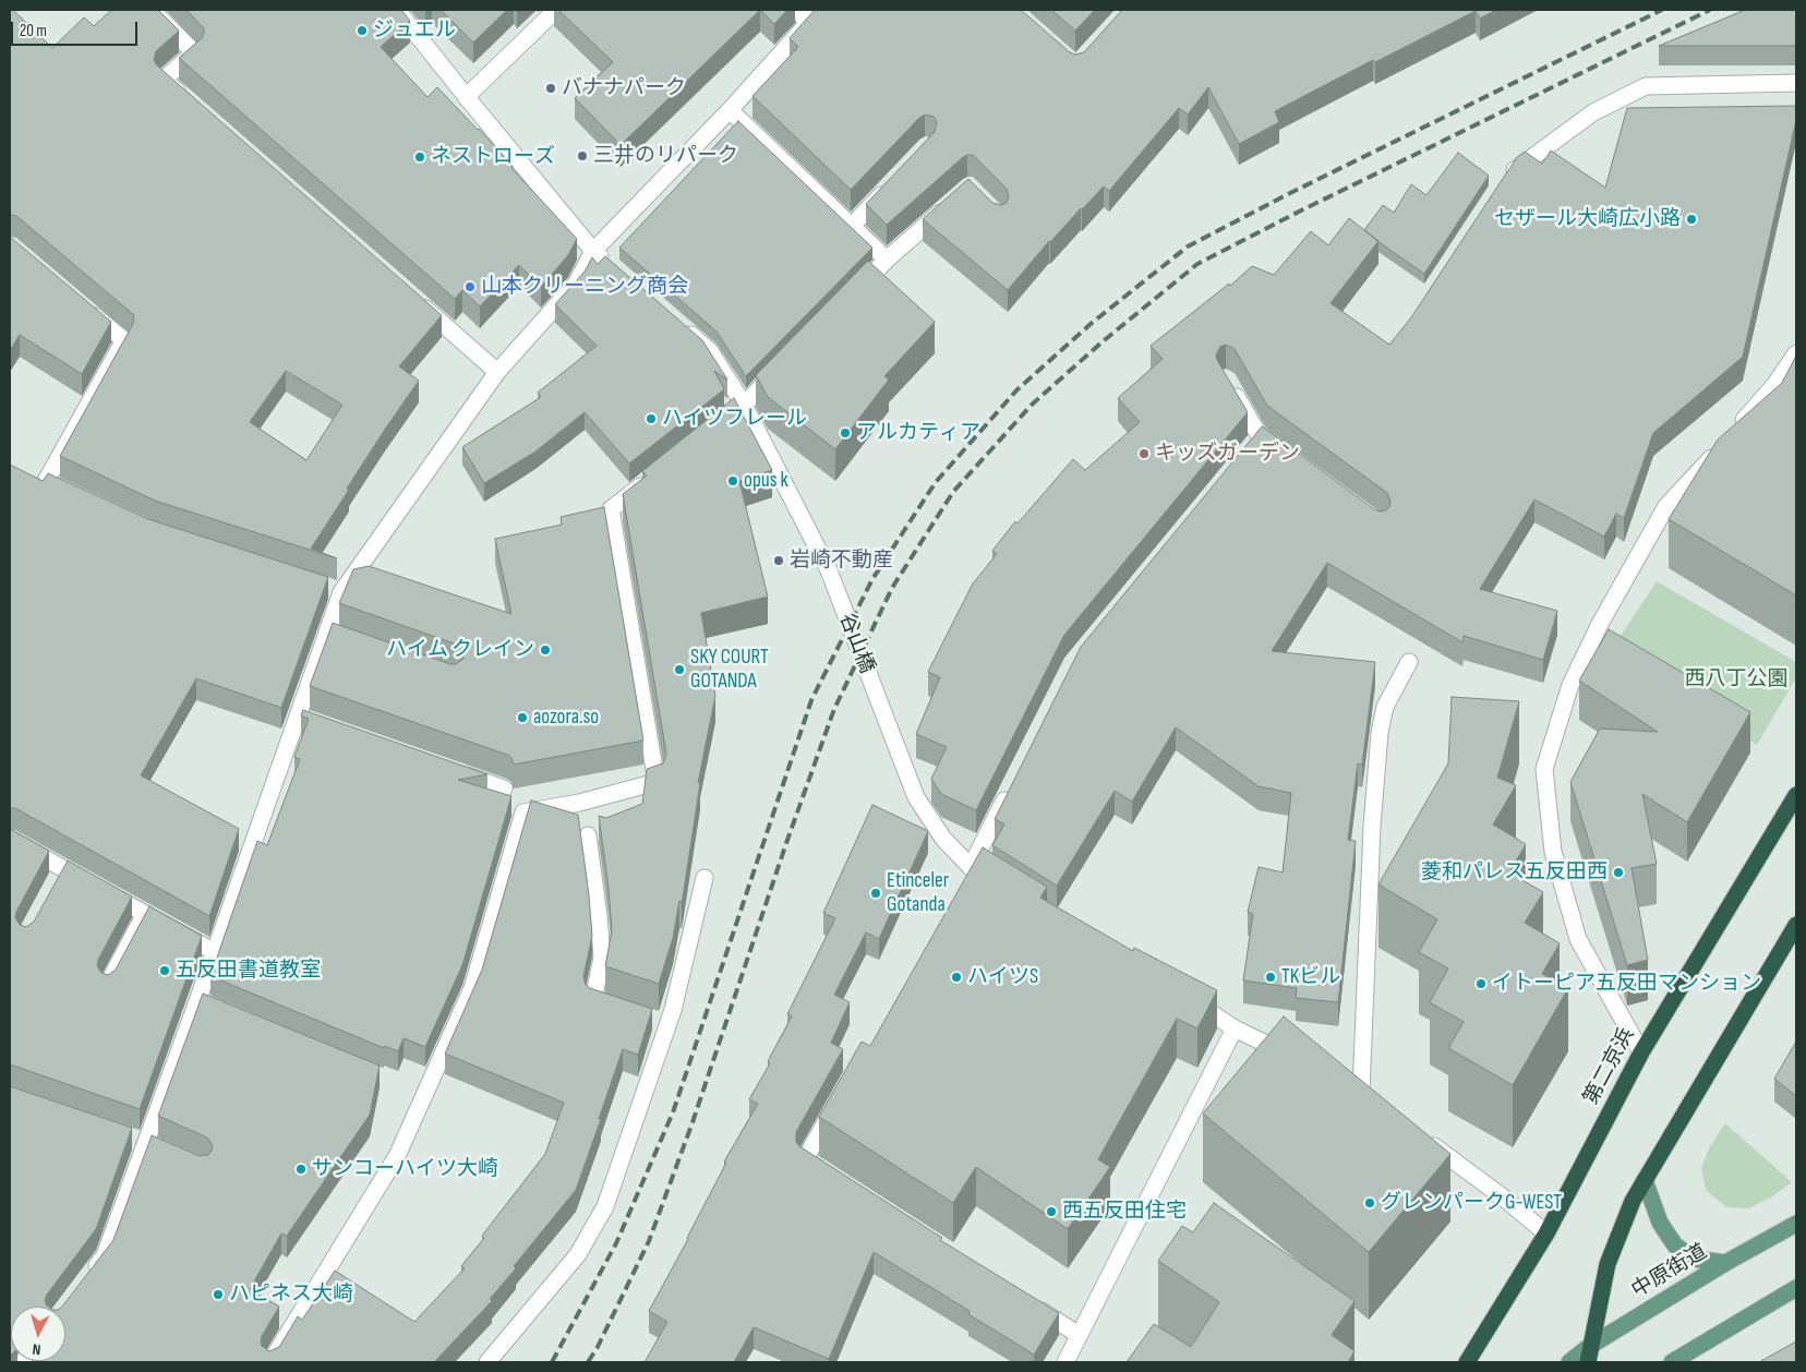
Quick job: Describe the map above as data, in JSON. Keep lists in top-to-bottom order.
{
  "streets": {
    "highway": ["第二京浜"],
    "main road": ["中原街道"],
    "street": ["谷山橋"]
  },
  "parks": ["西八丁公園"],
  "places": [
    "ジュエル",
    "バナナパーク",
    "三井のリパーク",
    "ネストローズ",
    "セザール大崎広小路",
    "山本クリーニング商会",
    "ハイツフレール",
    "アルカティア",
    "キッズガーデン",
    "opus k",
    "岩崎不動産",
    "ハイム クレイン",
    "SKY COURT GOTANDA",
    "aozora.so",
    "菱和パレス五反田西",
    "Etinceler Gotanda",
    "五反田書道教室",
    "ハイツS",
    "TKビル",
    "イトーピア五反田マンション",
    "サンコーハイツ大崎",
    "グレンパークG-WEST",
    "西五反田住宅",
    "ハピネス大崎"
  ],
  "scale_bar": "20 m",
  "north": "bottom"
}
